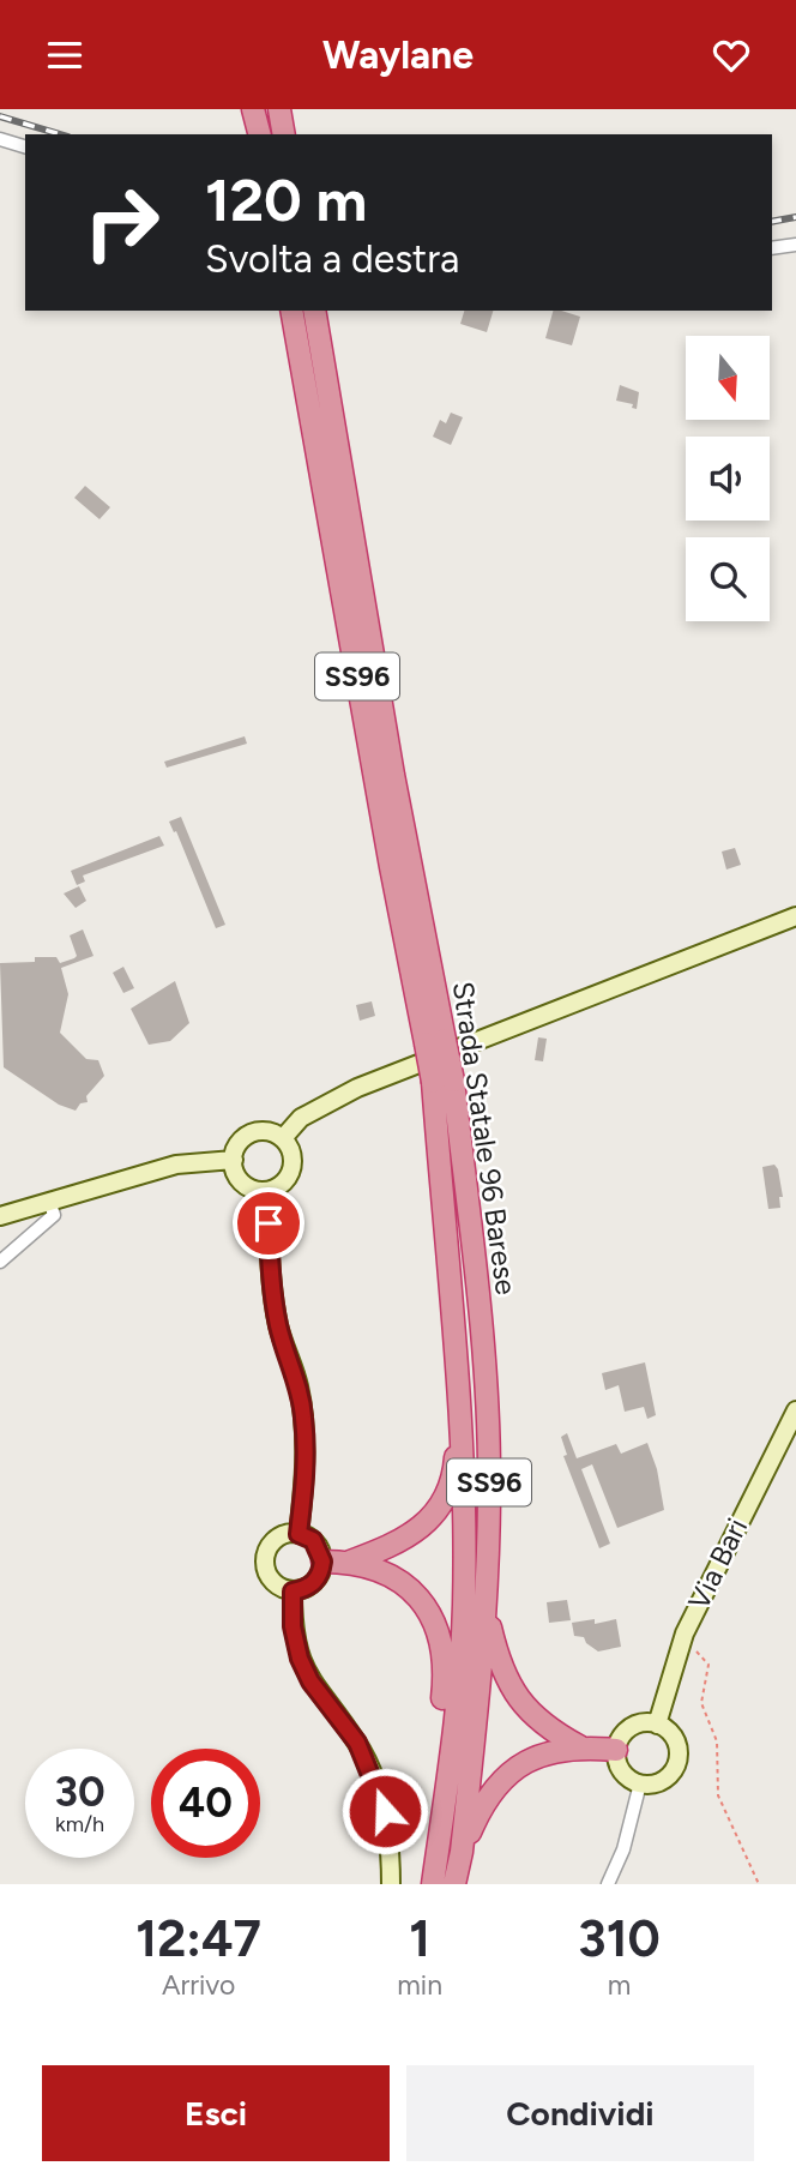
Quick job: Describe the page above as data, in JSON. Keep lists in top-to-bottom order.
{
  "streets": {
    "highway": ["SS96", "Strada Statale 96 Barese"],
    "main road": ["Via Bari"]
  },
  "north": "bottom",
  "page": {
    "header": "Waylane",
    "turn": ["120 m", "Svolta a destra"],
    "speed": "30 km/h",
    "limit": "40",
    "eta": [
      "12:47",
      "Arrivo",
      "1",
      "min",
      "310",
      "m"
    ],
    "buttons": ["Esci", "Condividi"]
  }
}
